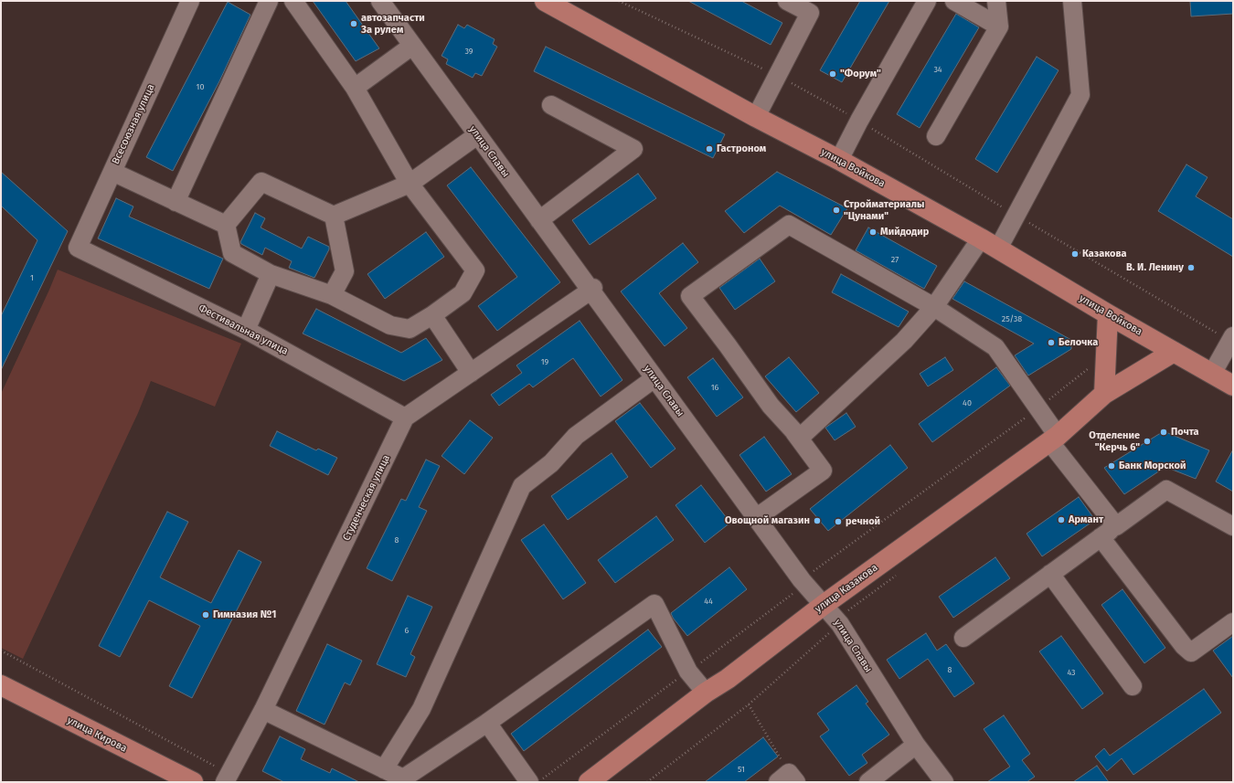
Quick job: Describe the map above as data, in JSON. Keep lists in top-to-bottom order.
{
  "streets": {
    "main road": ["улица Войкова", "улица Казакова", "улица Кирова"],
    "street": [
      "Всесоюзная улица",
      "улица Славы",
      "Фестивальная улица",
      "Студенческая улица"
    ]
  },
  "crossings": [
    ["Всесоюзная улица", "Фестивальная улица"],
    ["улица Славы", "Студенческая улица"],
    ["улица Славы", "улица Казакова"],
    ["улица Войкова", "улица Казакова"],
    ["Фестивальная улица", "Студенческая улица"]
  ],
  "places": [
    "автозапчасти За рулем",
    "\"Форум\"",
    "Гастроном",
    "Стройматериалы \"Цунами\"",
    "Мийдодир",
    "Казакова",
    "В. И. Ленину",
    "Белочка",
    "Почта",
    "Отделение \"Керчь 6\"",
    "Банк Морской",
    "Армант",
    "Овощной магазин",
    "речной",
    "Гимназия №1"
  ],
  "house_numbers": [
    "39",
    "34",
    "10",
    "27",
    "1",
    "25/38",
    "19",
    "16",
    "40",
    "8",
    "44",
    "6",
    "8",
    "43",
    "51"
  ]
}
